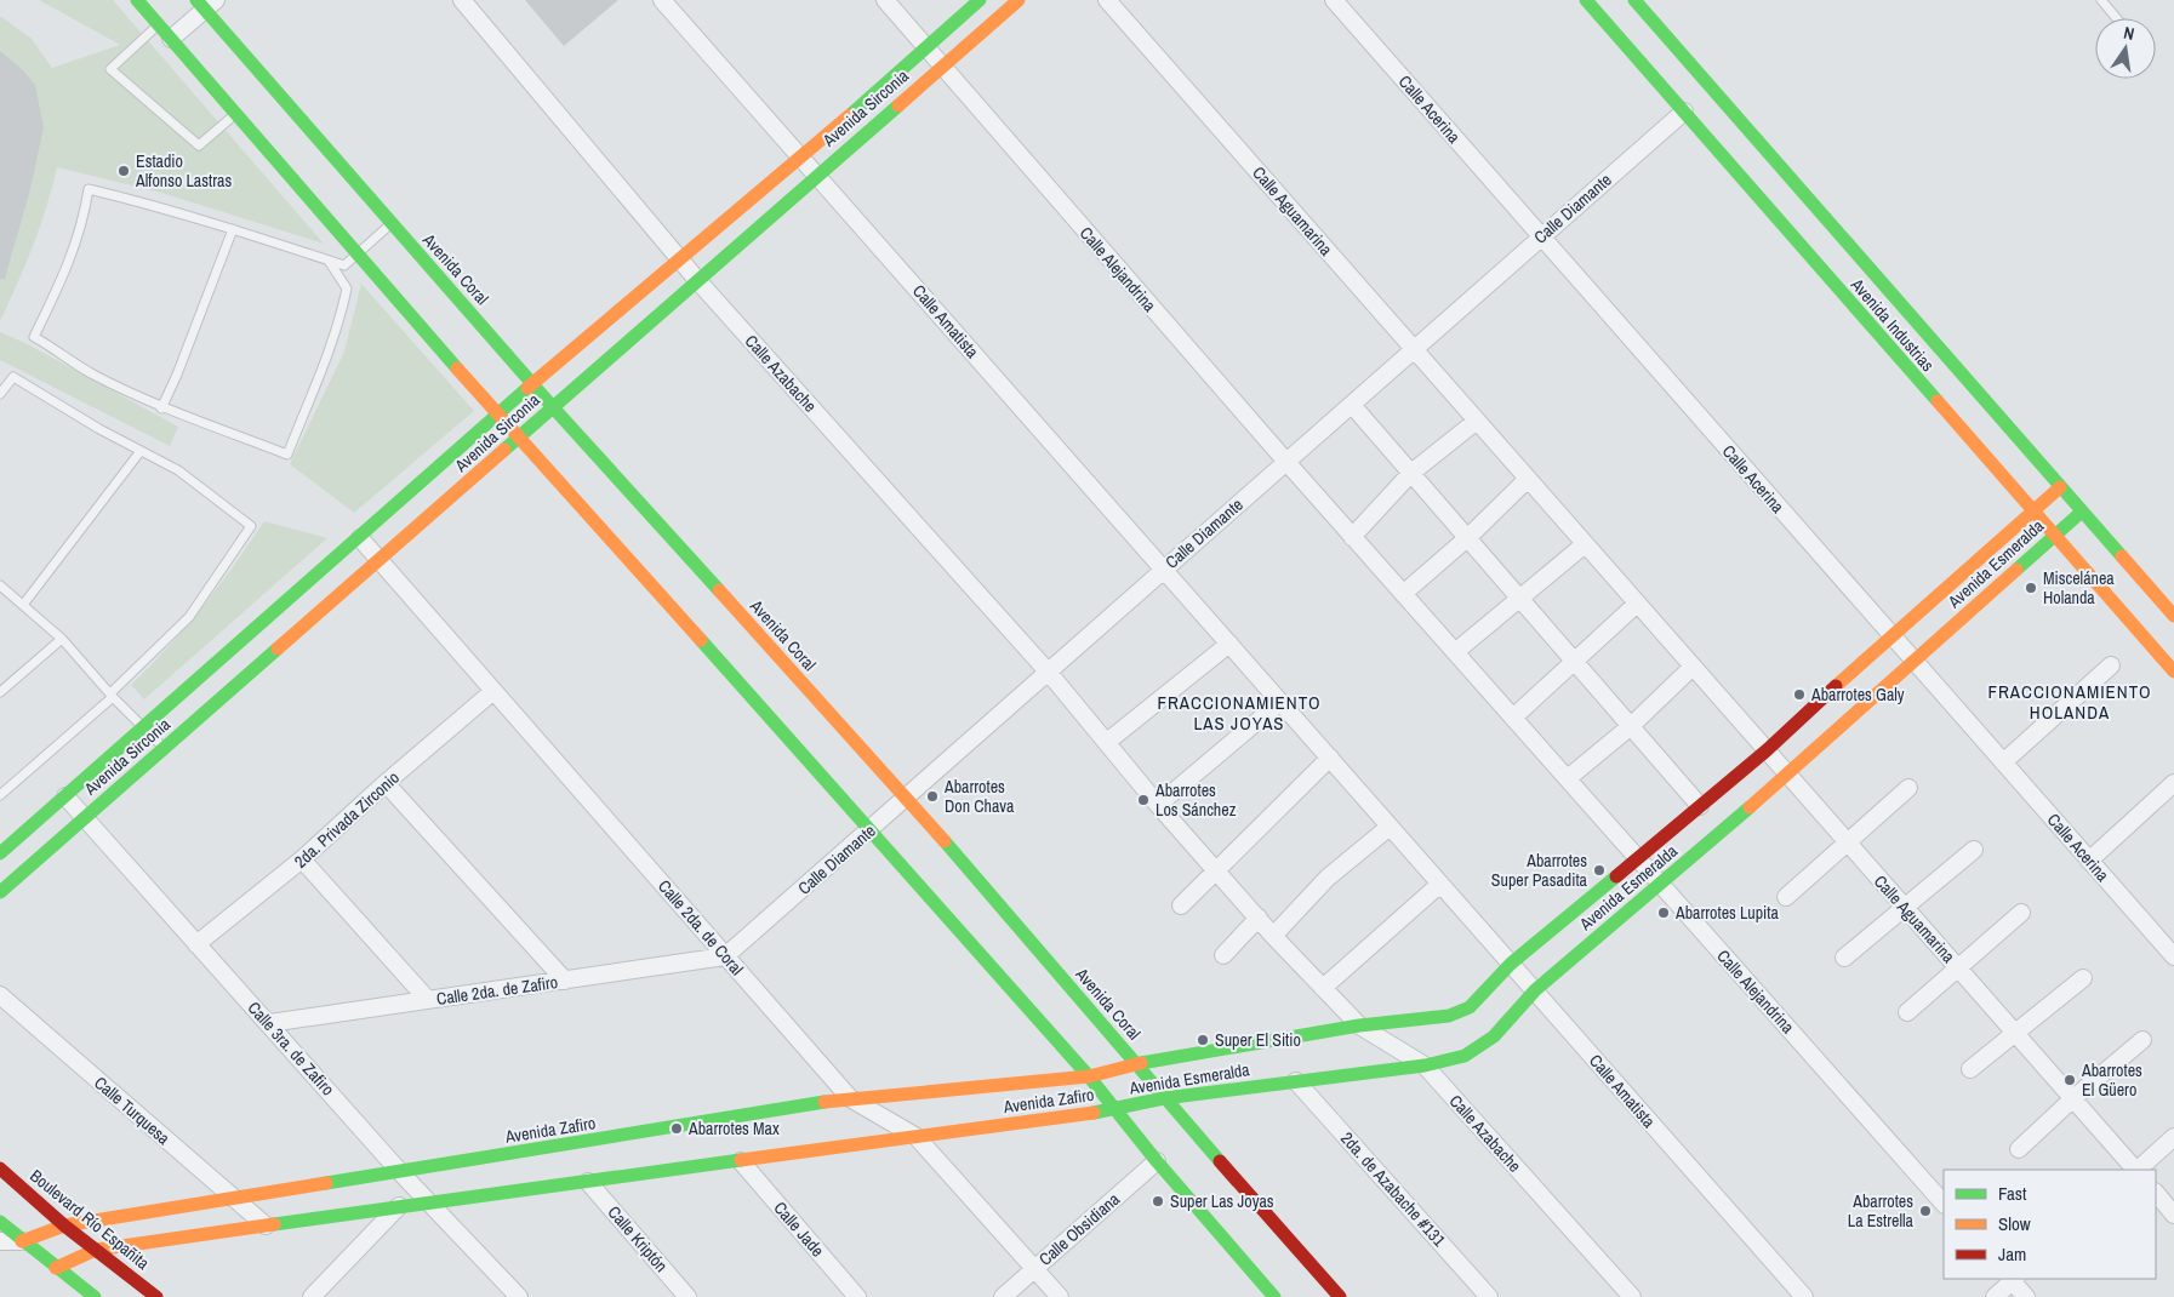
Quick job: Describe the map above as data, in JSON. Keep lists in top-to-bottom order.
{
  "streets": {
    "street": [
      "Avenida Sirconia",
      "Calle Acerina",
      "Calle Diamante",
      "Calle Aguamarina",
      "Avenida Coral",
      "Calle Alejandrina",
      "Calle Amatista",
      "Avenida Industrias",
      "Calle Azabache",
      "Avenida Esmeralda",
      "2da. Privada Zirconio",
      "Calle 2da. de Coral",
      "Calle 2da. de Zafiro",
      "Calle 3ra. de Zafiro",
      "Avenida Zafiro",
      "Calle Turquesa",
      "2da. de Azabache #131",
      "Boulevard Río Españita",
      "Calle Jade",
      "Calle Obsidiana",
      "Calle Kriptón"
    ]
  },
  "crossings": [
    ["Avenida Sirconia", "Avenida Coral"],
    ["Avenida Sirconia", "Calle Alejandrina"],
    ["Avenida Sirconia", "Calle Amatista"],
    ["Avenida Sirconia", "Calle Azabache"],
    ["Avenida Sirconia", "Calle 2da. de Coral"],
    ["Avenida Sirconia", "Calle 3ra. de Zafiro"],
    ["Calle Acerina", "Calle Diamante"],
    ["Calle Acerina", "Avenida Esmeralda"],
    ["Calle Diamante", "Calle Aguamarina"],
    ["Calle Diamante", "Avenida Coral"],
    ["Calle Diamante", "Calle Alejandrina"],
    ["Calle Diamante", "Calle Amatista"],
    ["Calle Diamante", "Avenida Industrias"],
    ["Calle Diamante", "Calle Azabache"],
    ["Calle Diamante", "Calle 2da. de Coral"],
    ["Calle Diamante", "Calle 2da. de Zafiro"],
    ["Calle Aguamarina", "Avenida Esmeralda"],
    ["Avenida Coral", "Avenida Esmeralda"],
    ["Calle Alejandrina", "Avenida Esmeralda"],
    ["Calle Amatista", "Avenida Esmeralda"],
    ["Avenida Industrias", "Avenida Esmeralda"],
    ["Calle Azabache", "Avenida Esmeralda"],
    ["Avenida Esmeralda", "Avenida Zafiro"],
    ["Avenida Esmeralda", "2da. de Azabache #131"],
    ["2da. Privada Zirconio", "Calle 2da. de Coral"],
    ["2da. Privada Zirconio", "Calle 3ra. de Zafiro"],
    ["Calle 2da. de Coral", "Calle 2da. de Zafiro"],
    ["Calle 2da. de Coral", "Avenida Zafiro"],
    ["Calle 2da. de Coral", "Calle Obsidiana"],
    ["Calle 2da. de Zafiro", "Calle 3ra. de Zafiro"],
    ["Calle 3ra. de Zafiro", "Avenida Zafiro"],
    ["Avenida Zafiro", "Calle Turquesa"],
    ["Avenida Zafiro", "Boulevard Río Españita"],
    ["Avenida Zafiro", "Calle Jade"],
    ["Avenida Zafiro", "Calle Kriptón"]
  ],
  "districts": ["FRACCIONAMIENTO HOLANDA", "FRACCIONAMIENTO LAS JOYAS"],
  "places": [
    "Estadio Alfonso Lastras",
    "Miscelánea Holanda",
    "Abarrotes Galy",
    "Abarrotes Don Chava",
    "Abarrotes Los Sánchez",
    "Abarrotes Super Pasadita",
    "Abarrotes Lupita",
    "Super El Sitio",
    "Abarrotes El Güero",
    "Abarrotes Max",
    "Super Las Joyas",
    "Abarrotes La Estrella"
  ],
  "legend": ["Fast", "Slow", "Jam"],
  "north": "top"
}
